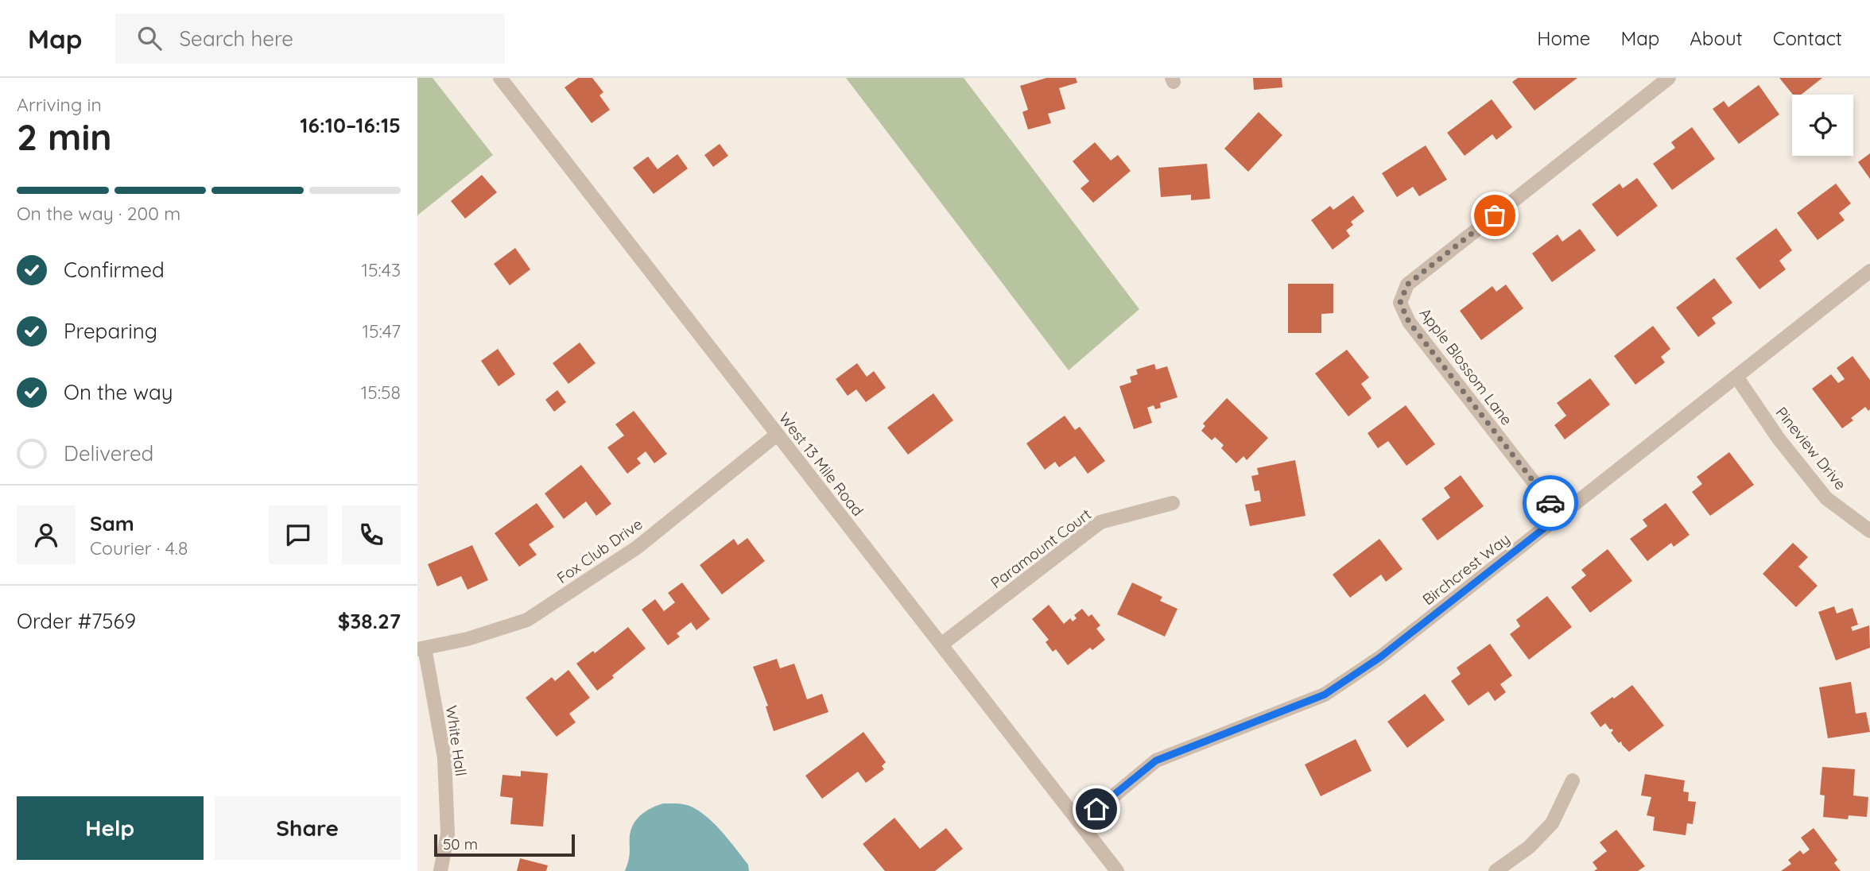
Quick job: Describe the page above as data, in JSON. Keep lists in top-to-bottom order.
{
  "streets": {
    "street": [
      "Apple Blossom Lane",
      "Pineview Drive",
      "West 13 Mile Road",
      "Paramount Court",
      "Fox Club Drive",
      "Birchcrest Way",
      "White Hall"
    ]
  },
  "crossings": [
    ["Apple Blossom Lane", "Birchcrest Way"],
    ["Pineview Drive", "Birchcrest Way"],
    ["West 13 Mile Road", "Paramount Court"],
    ["West 13 Mile Road", "Fox Club Drive"],
    ["West 13 Mile Road", "Birchcrest Way"],
    ["Fox Club Drive", "White Hall"]
  ],
  "scale_bar": "50 m",
  "page": {
    "header": "Map",
    "search": "Search here",
    "nav": [
      "Home",
      "Map",
      "About",
      "Contact"
    ],
    "heading": ["2 min", "Arriving in", "16:10–16:15"],
    "panel": [
      "Sam",
      "Courier · 4.8",
      "Order #7569",
      "$38.27"
    ],
    "bar": "On the way · 200 m",
    "list": [
      ["Confirmed", "15:43"],
      ["Preparing", "15:47"],
      ["On the way", "15:58"],
      "Delivered"
    ],
    "buttons": ["Help", "Share"],
    "scale": "50 m"
  }
}
